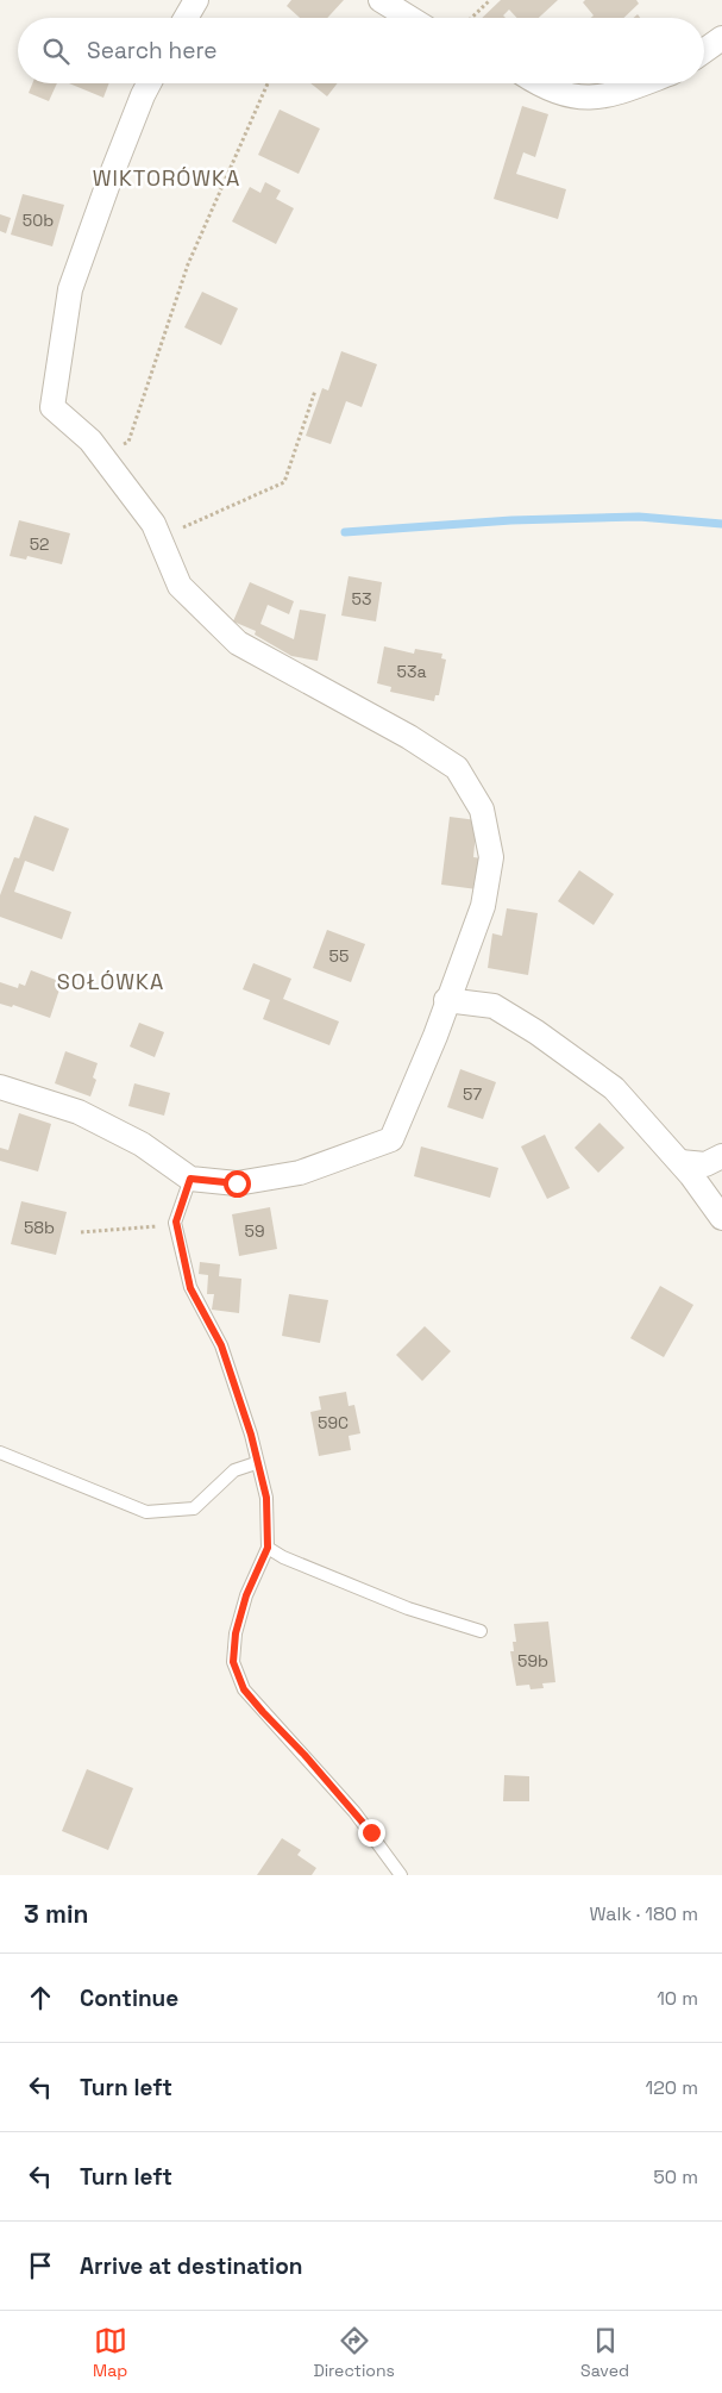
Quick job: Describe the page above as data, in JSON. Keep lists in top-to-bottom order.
{
  "districts": ["WIKTORÓWKA", "SOŁÓWKA"],
  "house_numbers": [
    "50b",
    "52",
    "53",
    "53a",
    "55",
    "57",
    "58b",
    "59",
    "59C",
    "59b"
  ],
  "page": {
    "search": "Search here",
    "heading": ["3 min", "Walk · 180 m"],
    "list": [
      ["Continue", "10 m"],
      ["Turn left", "120 m"],
      ["Turn left", "50 m"],
      "Arrive at destination"
    ],
    "nav": ["Map", "Directions", "Saved"]
  }
}
